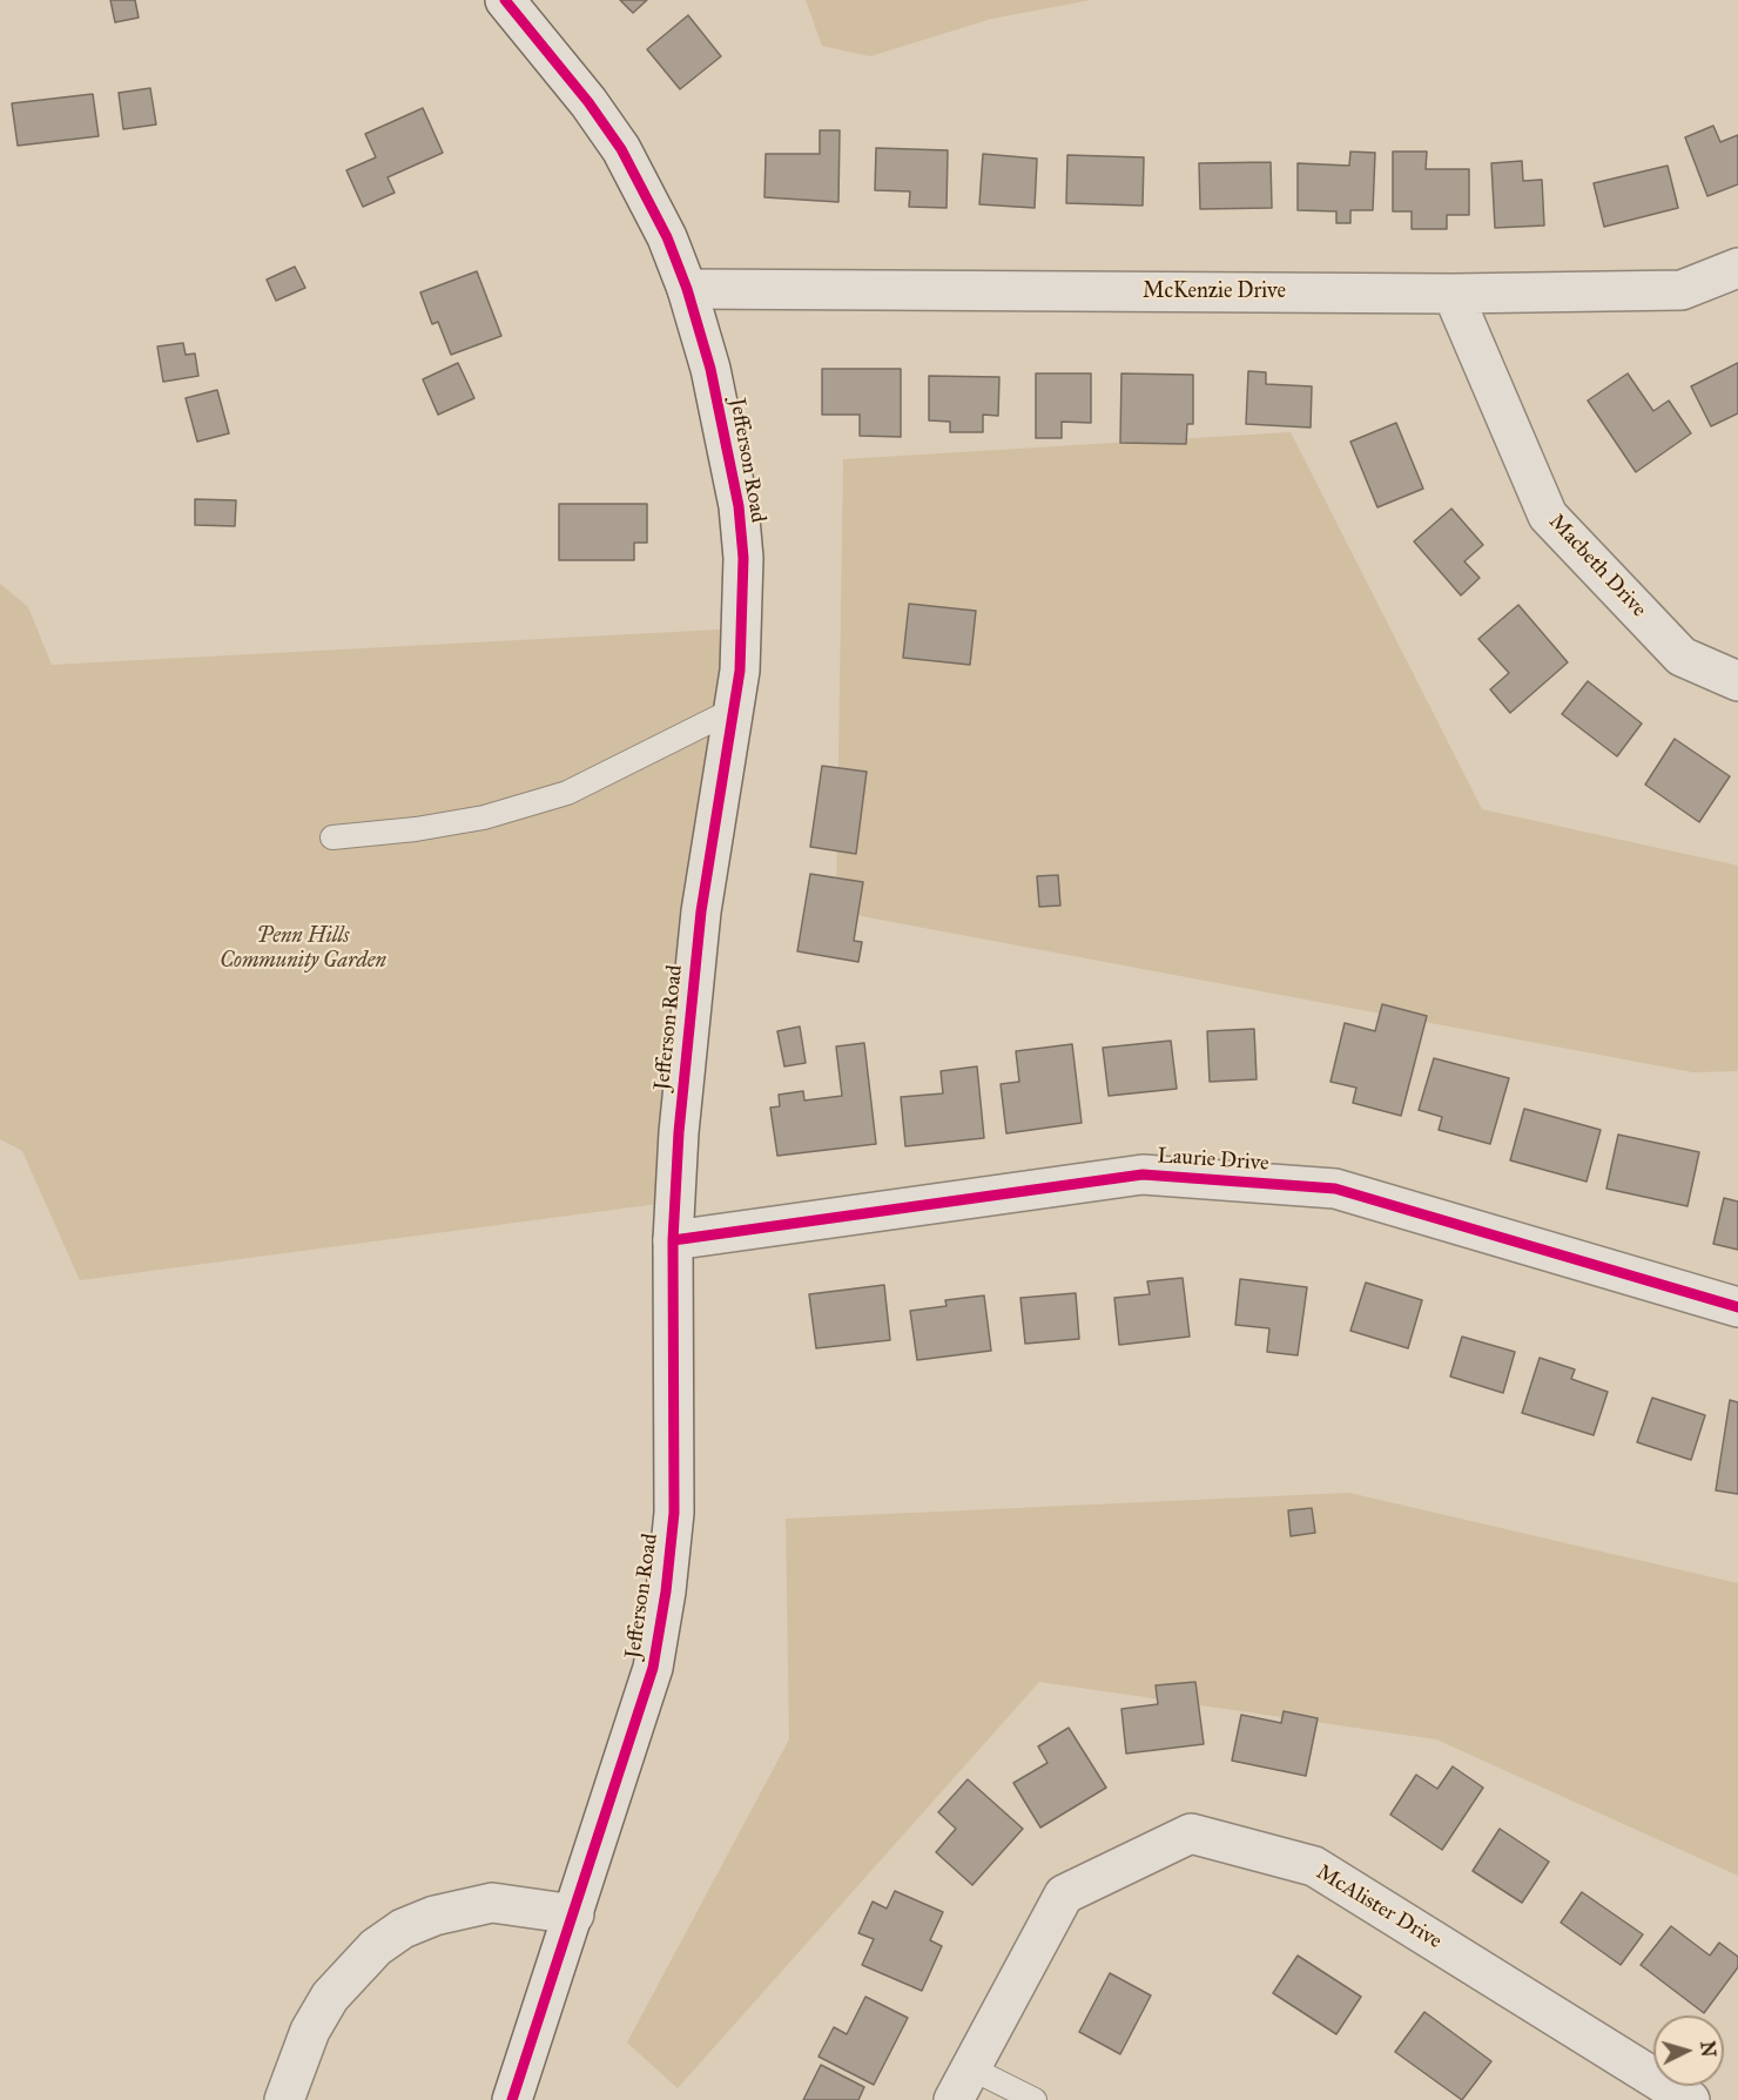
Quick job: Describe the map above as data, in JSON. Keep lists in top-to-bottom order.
{
  "streets": {
    "street": [
      "McKenzie Drive",
      "Jefferson Road",
      "Macbeth Drive",
      "Laurie Drive",
      "McAlister Drive"
    ]
  },
  "crossings": [
    ["McKenzie Drive", "Jefferson Road"],
    ["McKenzie Drive", "Macbeth Drive"],
    ["Jefferson Road", "Laurie Drive"]
  ],
  "parks": ["Penn Hills Community Garden"],
  "north": "right"
}
